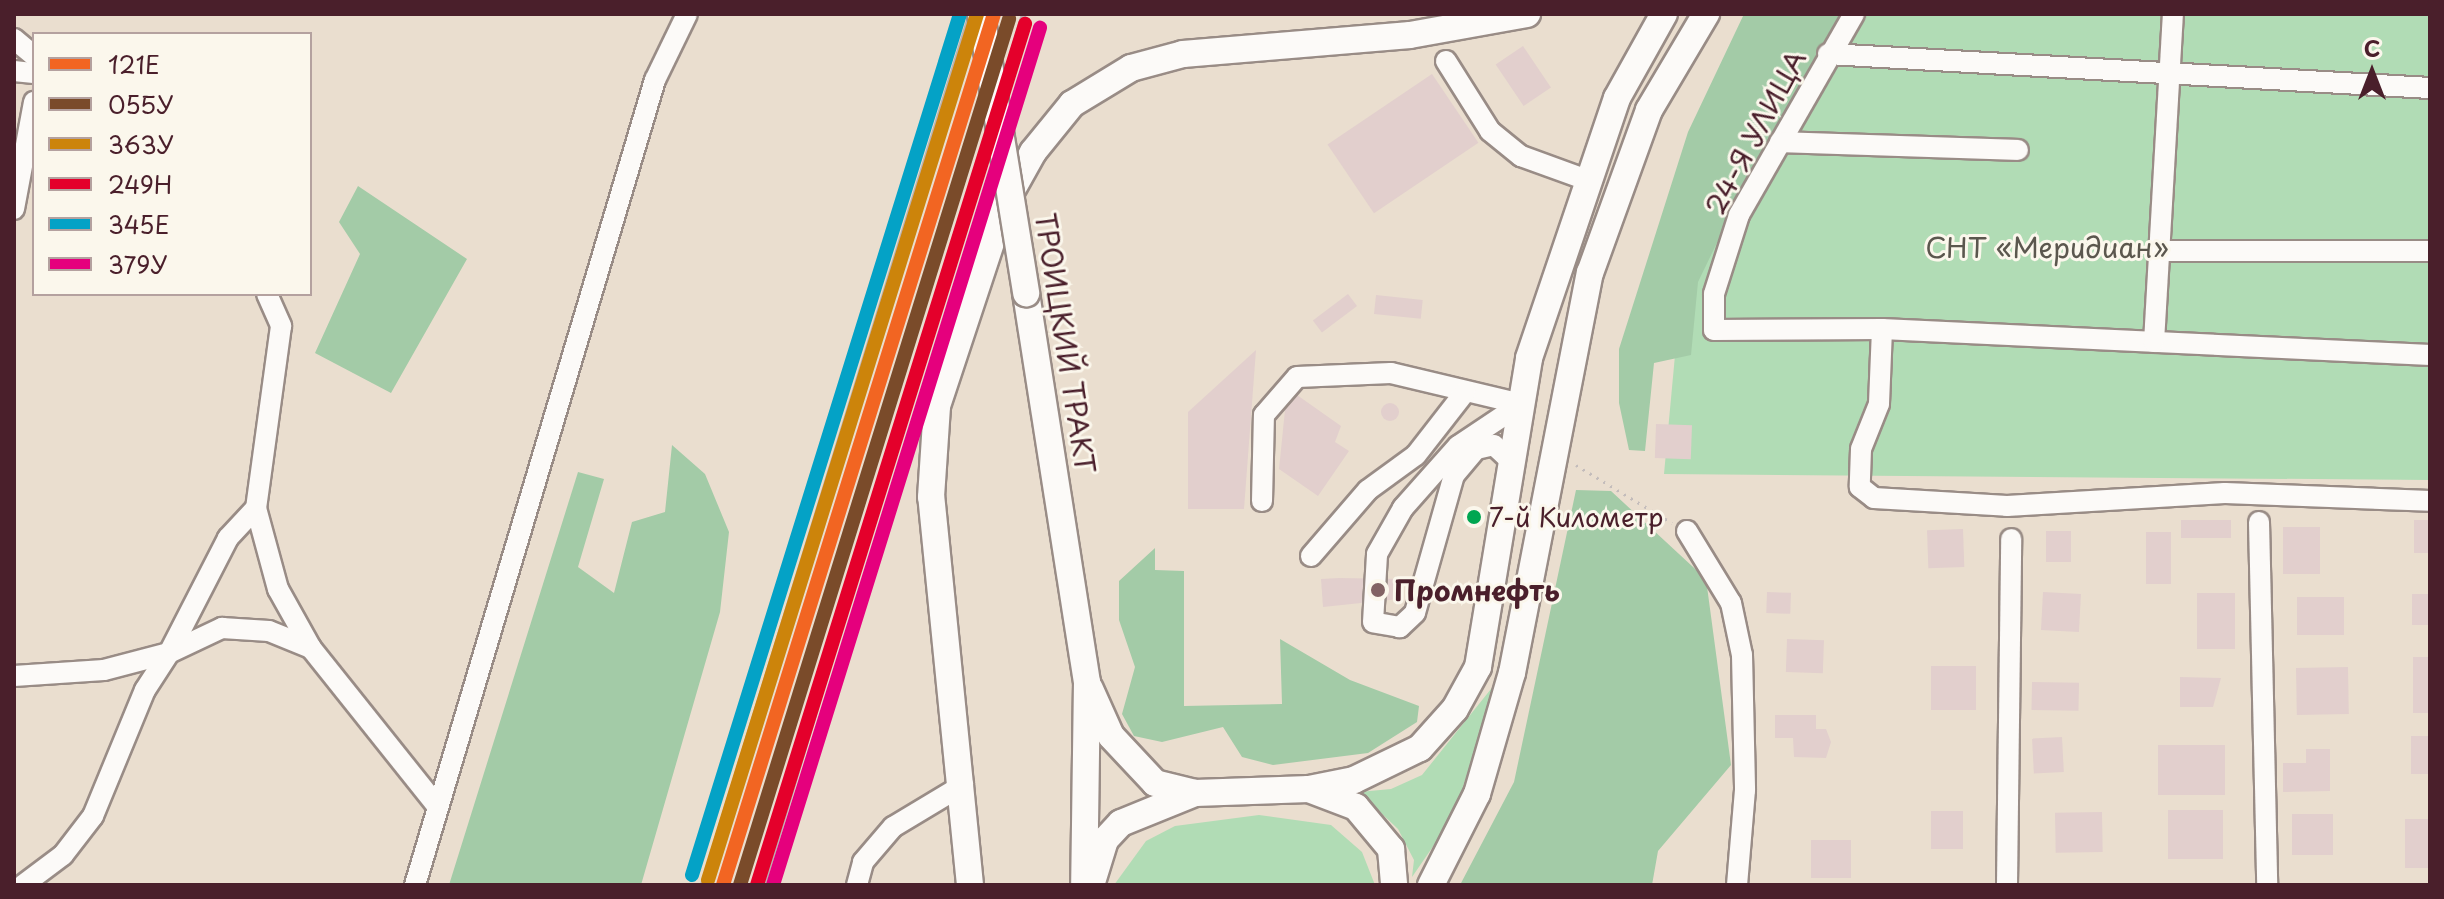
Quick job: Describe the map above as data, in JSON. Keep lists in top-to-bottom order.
{
  "streets": {
    "main road": ["ТРОИЦКИЙ ТРАКТ"],
    "street": ["24-Я УЛИЦА"]
  },
  "parks": ["СНТ «Меридиан»"],
  "places": ["7-й Километр", "Промнефть"],
  "lines": [
    "transit line 121Е",
    "transit line 363У",
    "transit line 345Е",
    "transit line 055У",
    "transit line 249Н",
    "transit line 379У"
  ],
  "legend": [
    "121Е",
    "055У",
    "363У",
    "249Н",
    "345Е",
    "379У"
  ],
  "north": "top"
}
